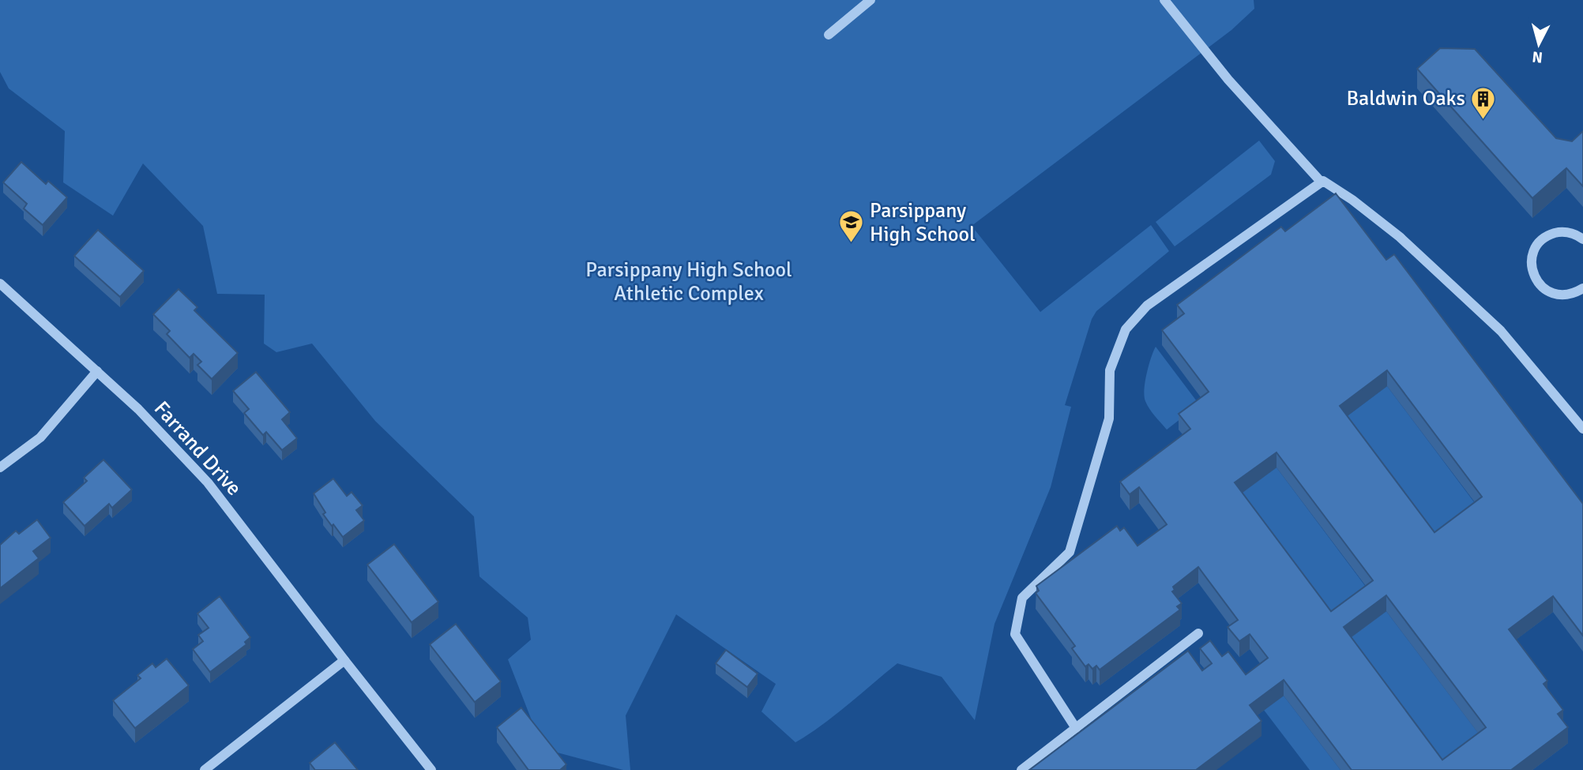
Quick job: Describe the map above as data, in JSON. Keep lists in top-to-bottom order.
{
  "streets": {
    "street": ["Farrand Drive"]
  },
  "parks": ["Parsippany High School Athletic Complex"],
  "places": {
    "building": ["Baldwin Oaks"],
    "school or university": ["Parsippany High School"]
  },
  "north": "bottom"
}
